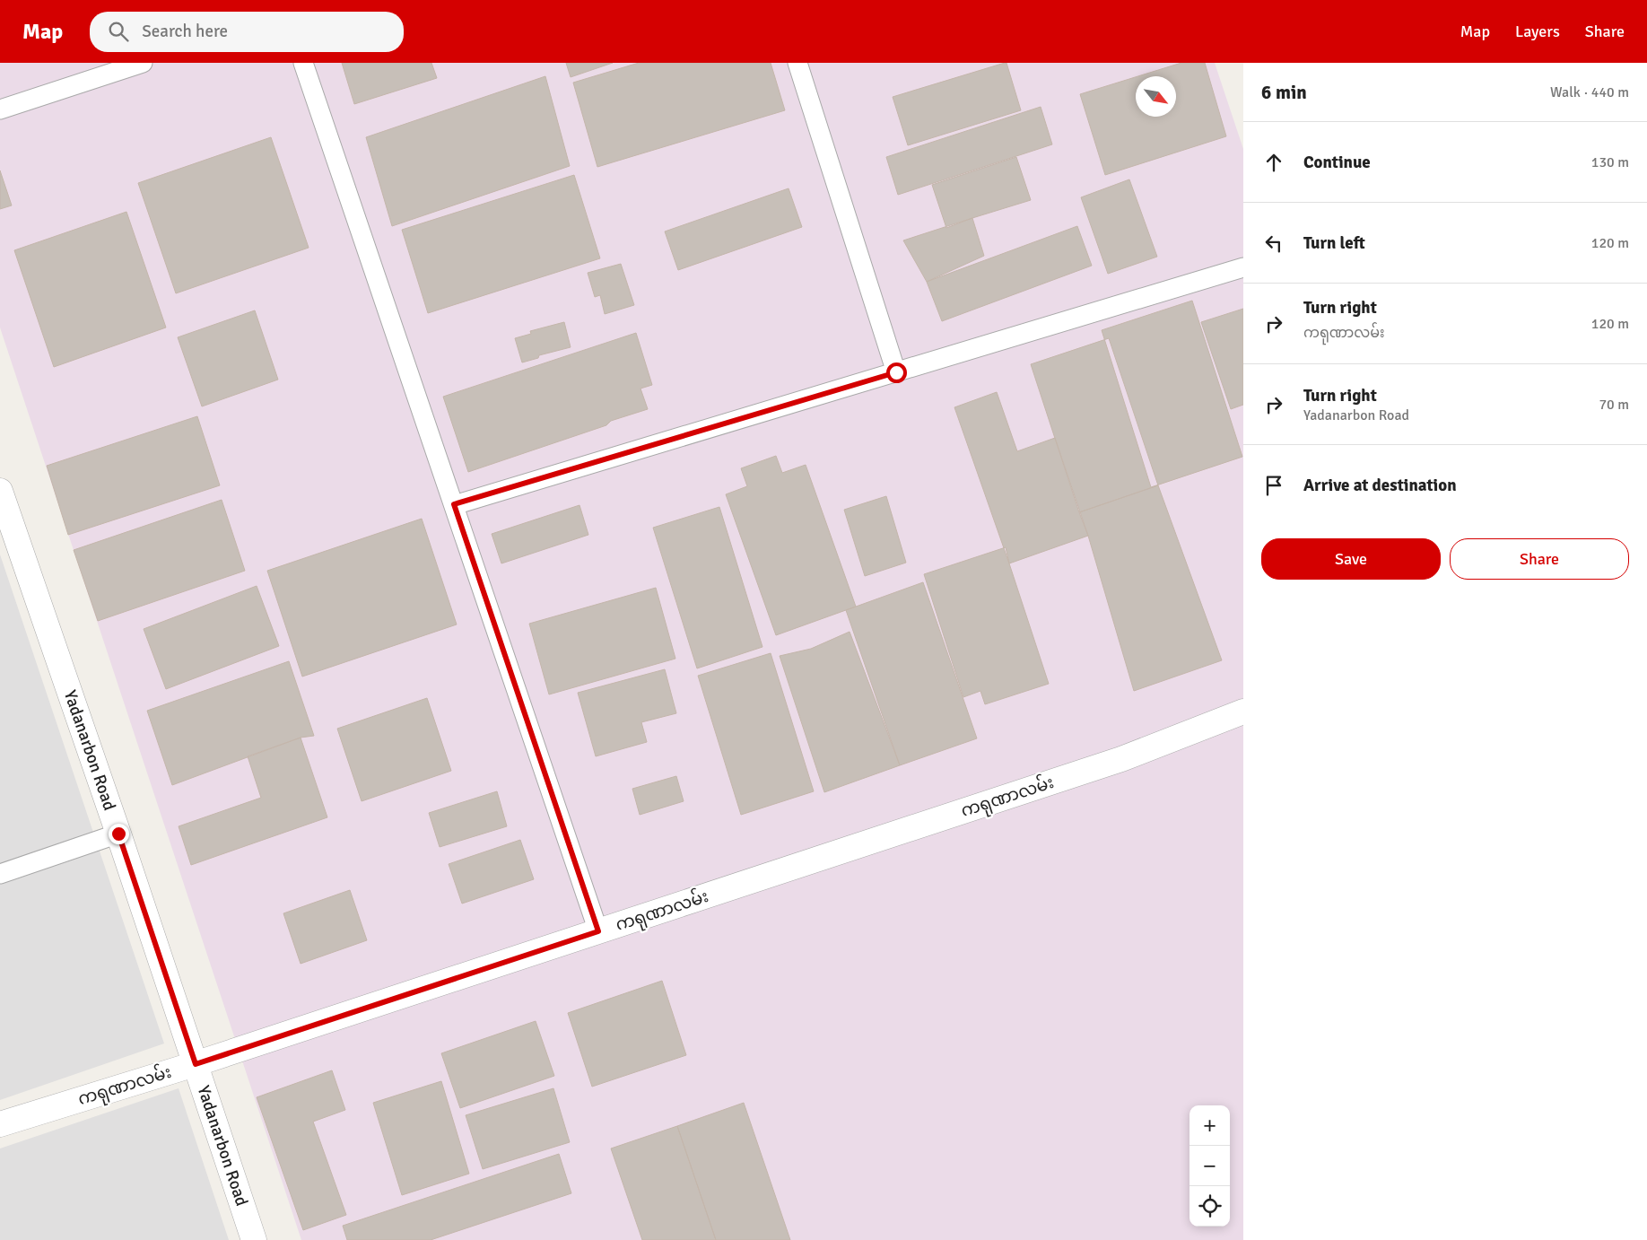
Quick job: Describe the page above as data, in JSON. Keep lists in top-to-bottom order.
{
  "streets": {
    "street": ["Yadanarbon Road", "ကရုဏာလမ်း"]
  },
  "crossings": [
    ["Yadanarbon Road", "ကရုဏာလမ်း"]
  ],
  "north": "bottom right",
  "page": {
    "header": "Map",
    "search": "Search here",
    "nav": ["Map", "Layers", "Share"],
    "heading": ["6 min", "Walk · 440 m"],
    "list": [
      ["Continue", "130 m"],
      ["Turn left", "120 m"],
      ["Turn right", "ကရုဏာလမ်း", "120 m"],
      ["Turn right", "Yadanarbon Road", "70 m"],
      "Arrive at destination"
    ],
    "buttons": ["Save", "Share"],
    "map_buttons": ["+", "−"]
  }
}
